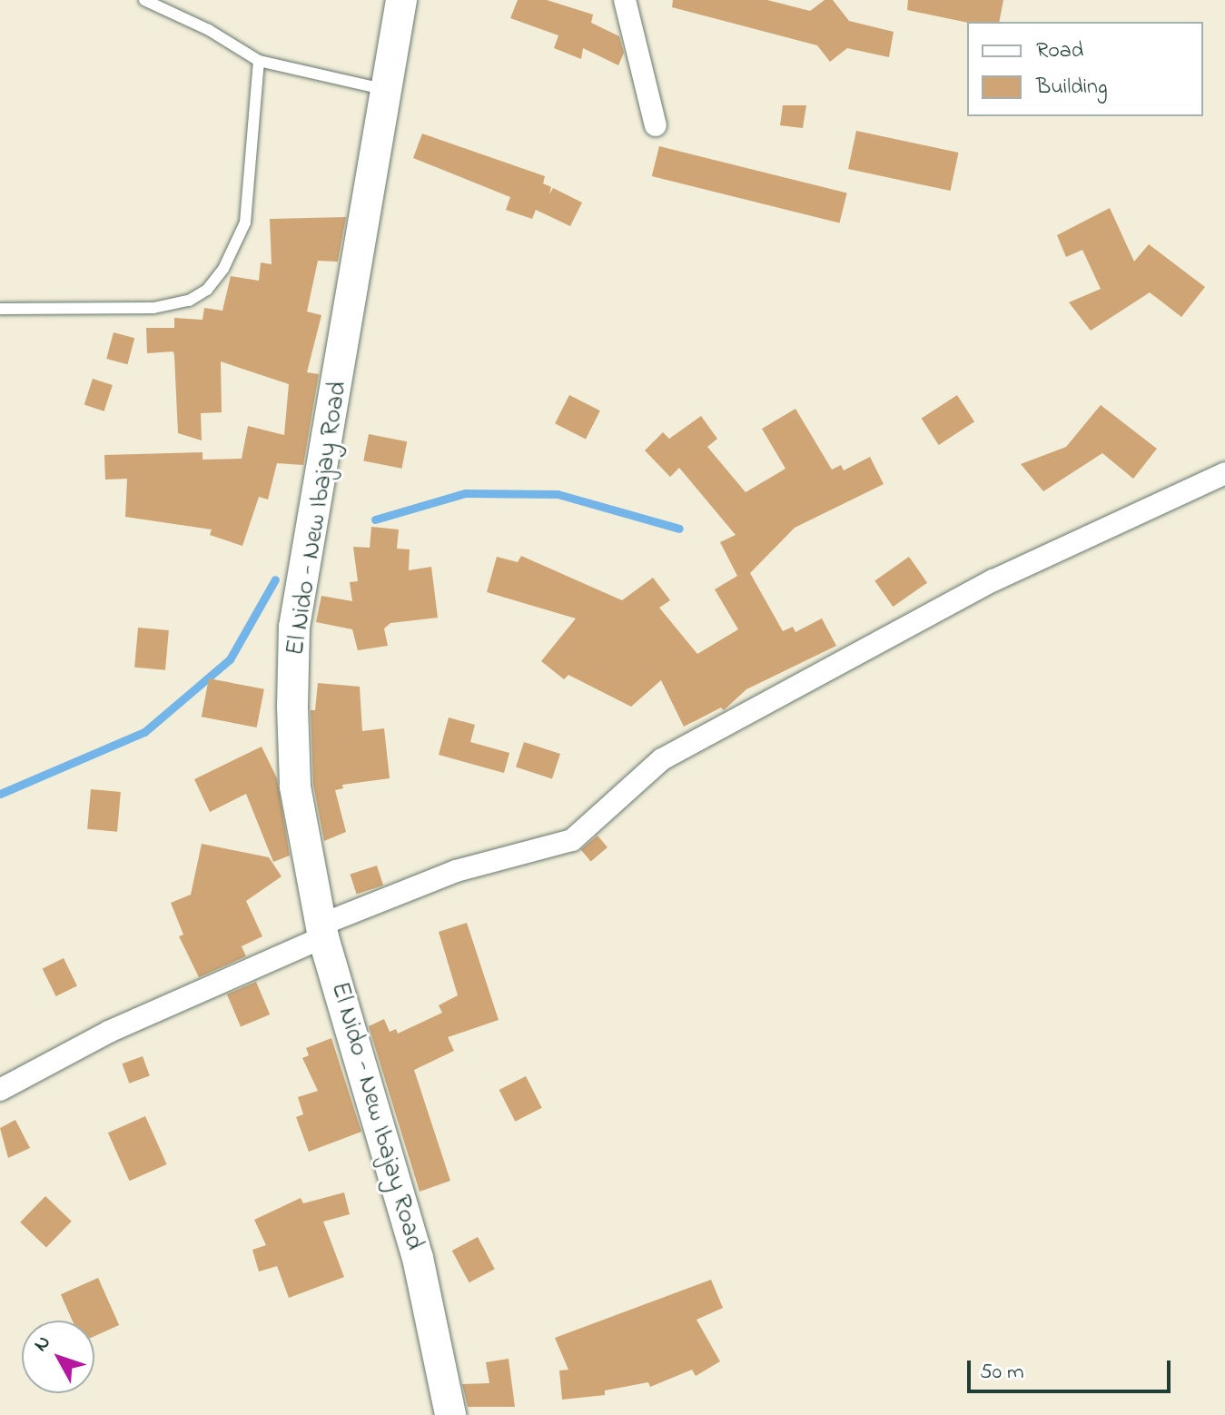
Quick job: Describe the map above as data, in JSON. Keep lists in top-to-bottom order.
{
  "streets": {
    "main road": ["El Nido - New Ibajay Road"]
  },
  "legend": ["Road", "Building"],
  "scale_bar": "50 m",
  "north": "top left"
}
